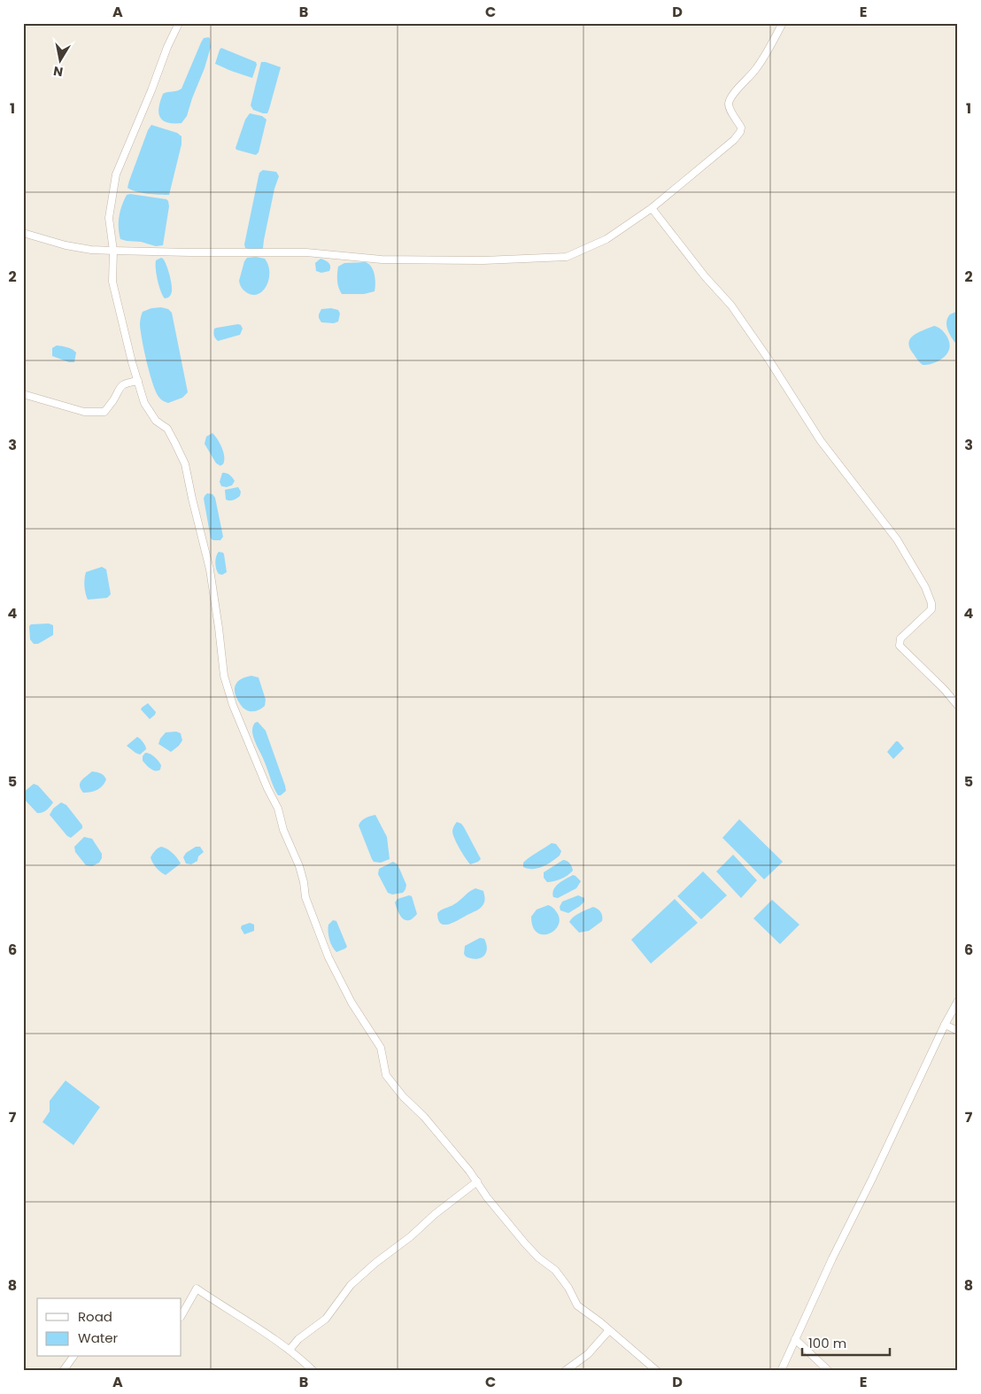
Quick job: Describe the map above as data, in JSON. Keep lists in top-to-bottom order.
{
  "legend": ["Road", "Water"],
  "scale_bar": "100 m",
  "north": "bottom",
  "grid": {
    "columns": [
      "A",
      "B",
      "C",
      "D",
      "E"
    ],
    "rows": [
      "1",
      "2",
      "3",
      "4",
      "5",
      "6",
      "7",
      "8"
    ]
  }
}
